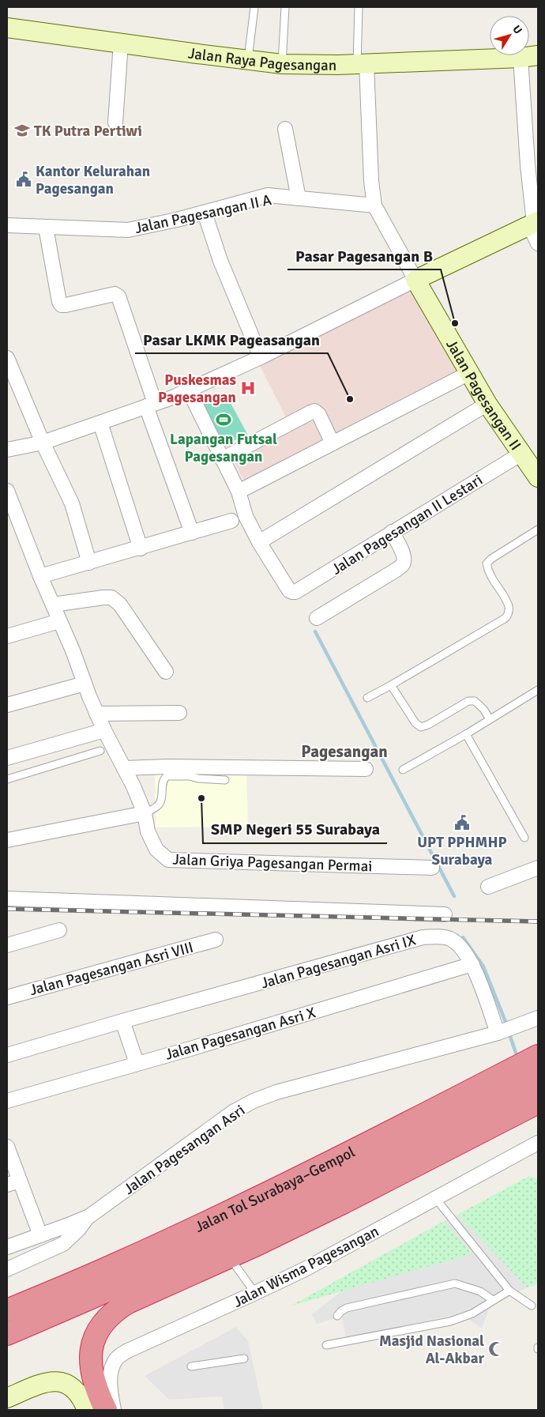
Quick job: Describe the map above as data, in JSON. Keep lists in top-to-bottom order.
{
  "streets": {
    "highway": ["Jalan Tol Surabaya–Gempol"],
    "main road": ["Jalan Raya Pagesangan", "Jalan Pagesangan II"],
    "street": [
      "Jalan Pagesangan II A",
      "Jalan Pagesangan II Lestari",
      "Jalan Griya Pagesangan Permai",
      "Jalan Pagesangan Asri IX",
      "Jalan Pagesangan Asri VIII",
      "Jalan Pagesangan Asri X",
      "Jalan Pagesangan Asri",
      "Jalan Wisma Pagesangan"
    ]
  },
  "crossings": [
    ["Jalan Raya Pagesangan", "Jalan Pagesangan II"],
    ["Jalan Pagesangan II A", "Jalan Pagesangan II"],
    ["Jalan Pagesangan II", "Jalan Pagesangan II Lestari"],
    ["Jalan Pagesangan Asri IX", "Jalan Pagesangan Asri X"],
    ["Jalan Pagesangan Asri IX", "Jalan Pagesangan Asri"]
  ],
  "districts": ["Pagesangan"],
  "places": {
    "school or university": ["TK Putra Pertiwi"],
    "public building": ["Kantor Kelurahan Pagesangan", "UPT PPHMHP Surabaya"],
    "other": ["Pasar Pagesangan B", "Pasar LKMK Pageasangan", "SMP Negeri 55 Surabaya"],
    "hospital": ["Puskesmas Pagesangan"],
    "sports": ["Lapangan Futsal Pagesangan"],
    "mosque": ["Masjid Nasional Al-Akbar"]
  },
  "north": "top right"
}
